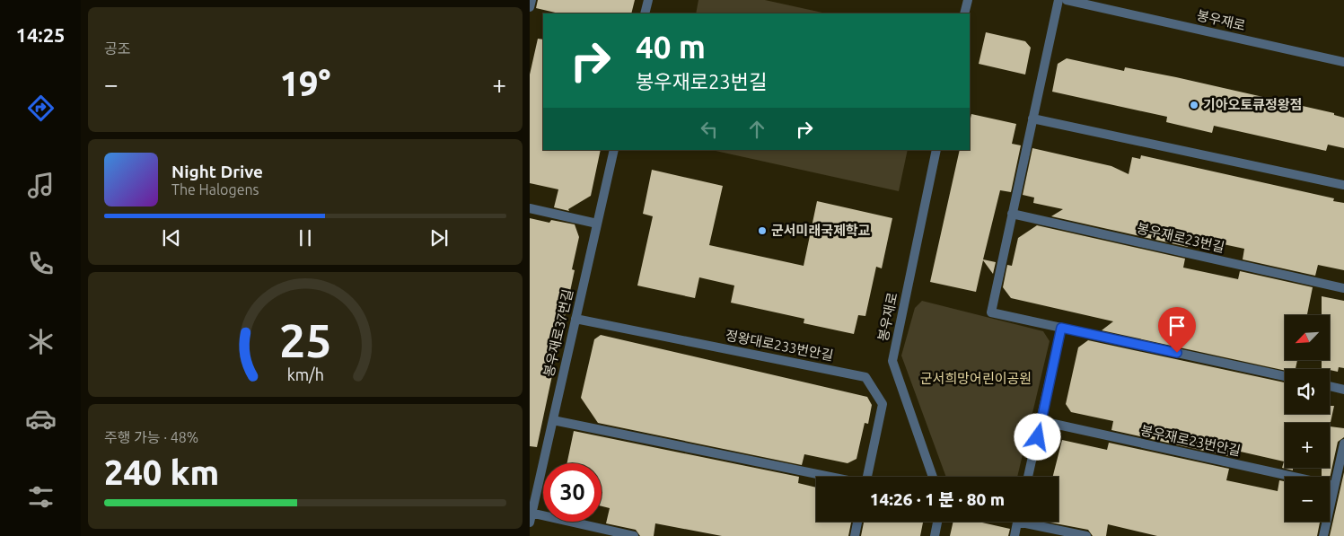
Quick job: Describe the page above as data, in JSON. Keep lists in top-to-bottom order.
{
  "streets": {
    "street": [
      "봉우재로",
      "봉우재로23번길",
      "봉우재로37번길",
      "정왕대로233번안길",
      "봉우재로23번안길"
    ]
  },
  "crossings": [
    ["봉우재로37번길", "정왕대로233번안길"]
  ],
  "parks": ["군서희망어린이공원"],
  "places": ["기아오토큐정왕점", "군서미래국제학교"],
  "north": "bottom left",
  "page": {
    "tabs": "14:25",
    "tile": [
      "공조",
      ["주행 가능 · 48%", "240 km"]
    ],
    "turn": ["40 m", "봉우재로23번길"],
    "heat": ["−", "19°", "+"],
    "song": ["Night Drive", "The Halogens"],
    "map_buttons": ["+", "−"],
    "limit": "30",
    "trip": "14:26 · 1 분 · 80 m",
    "gauge": ["25", "km/h"]
  }
}
